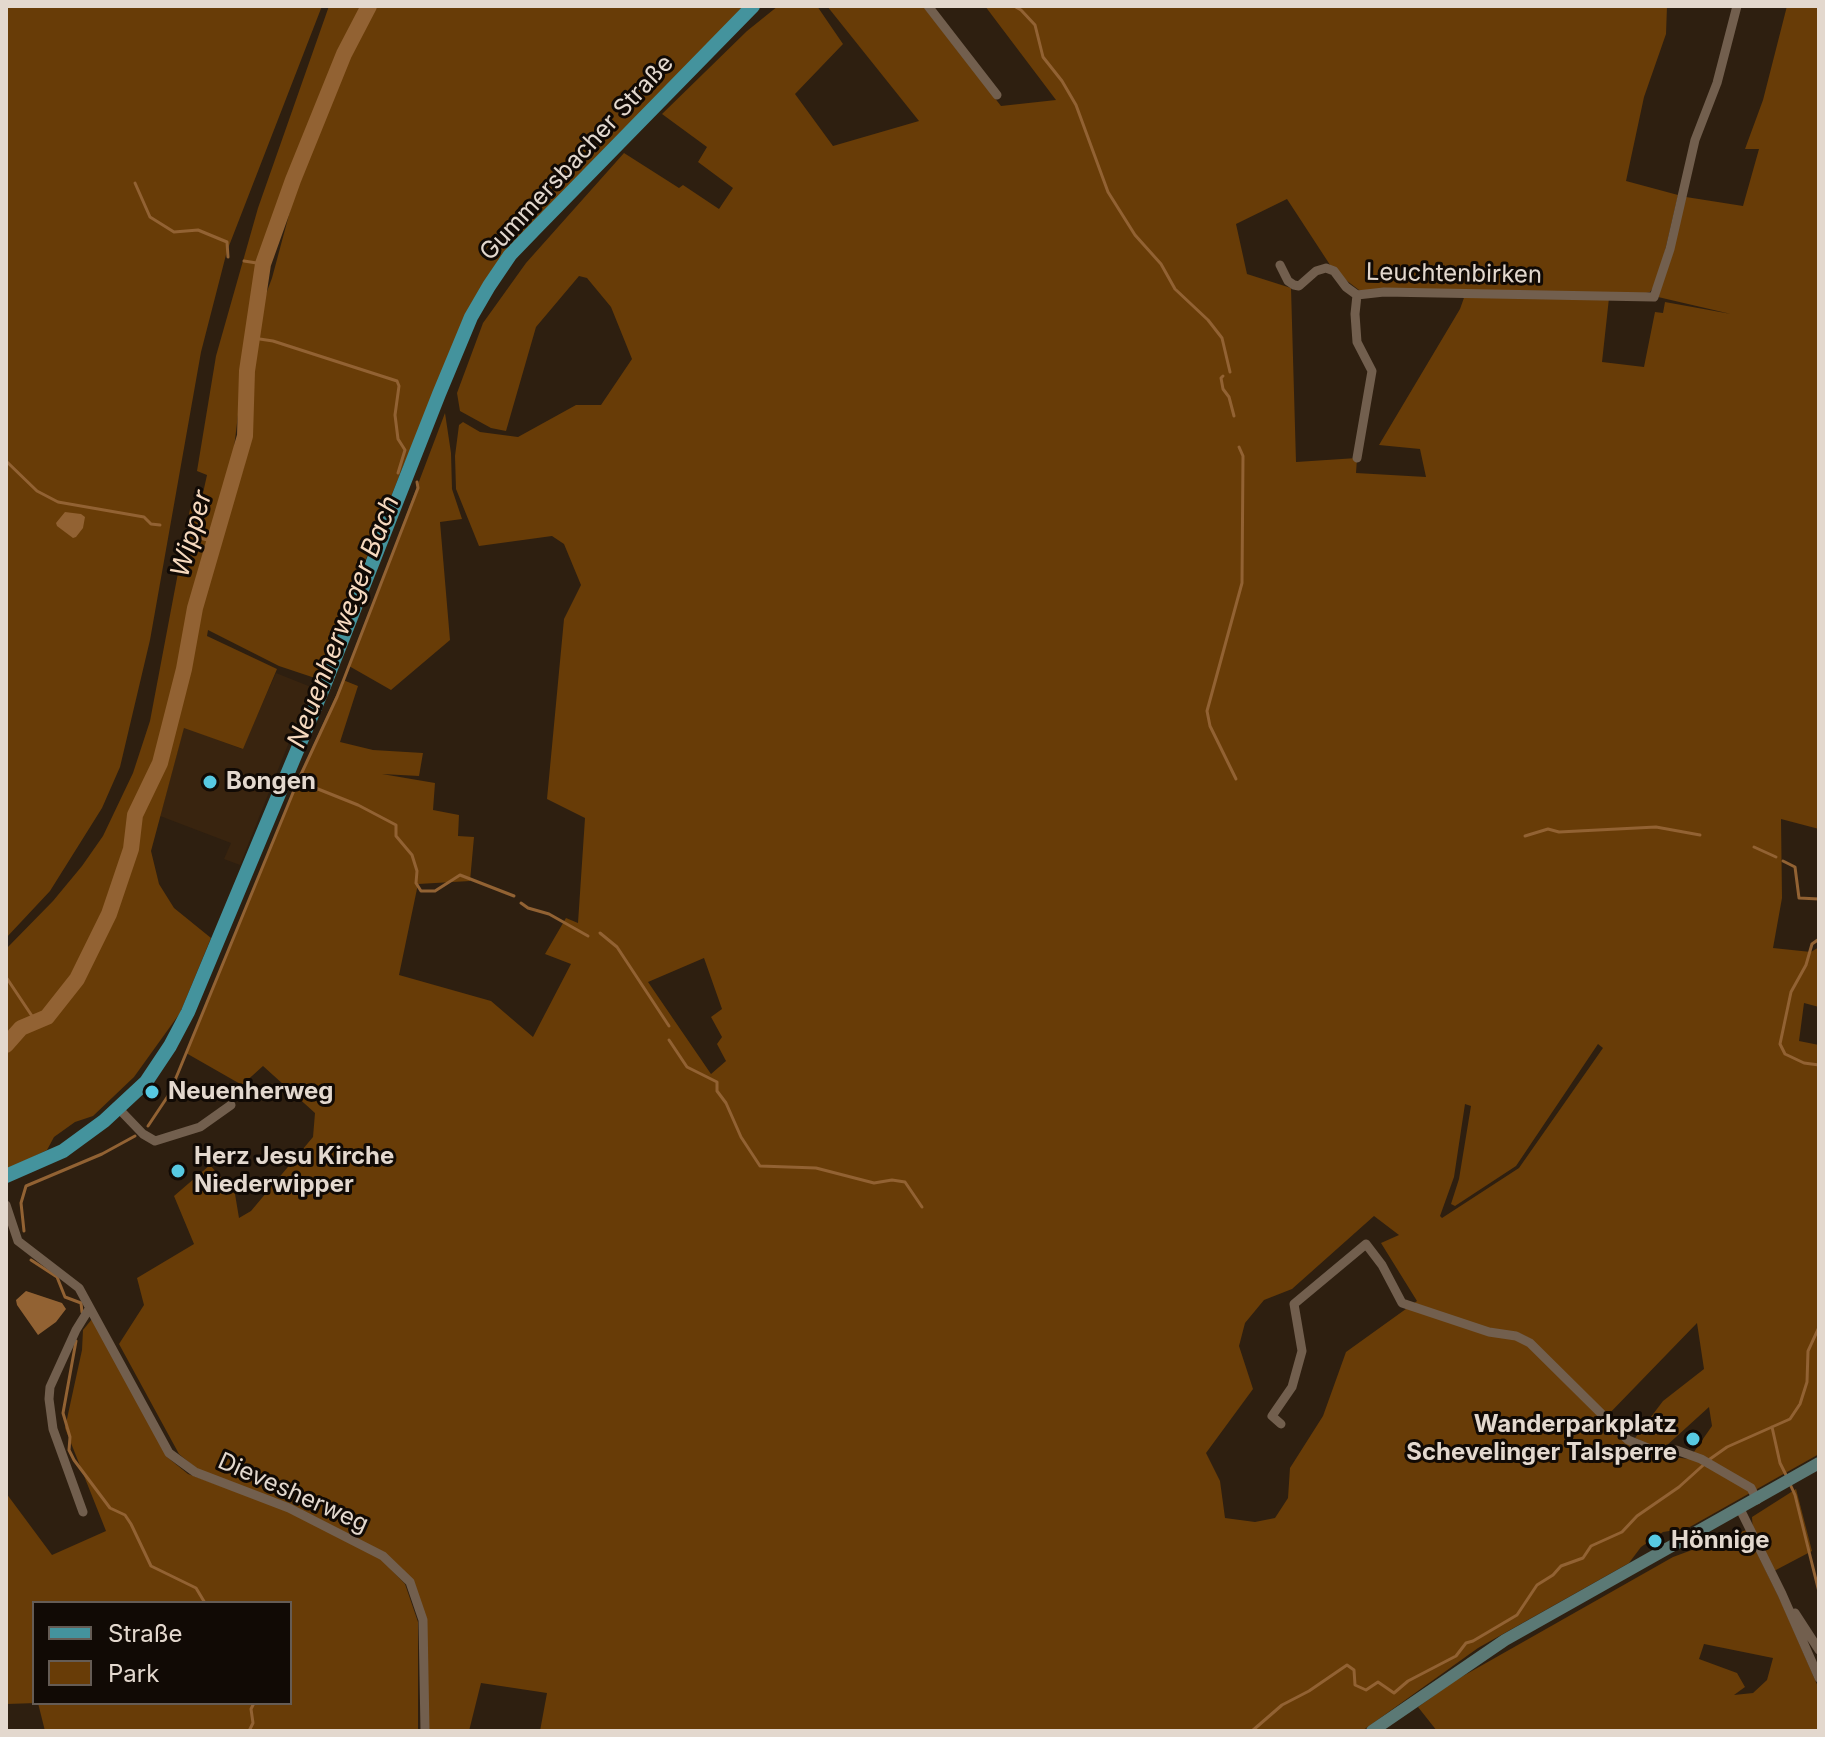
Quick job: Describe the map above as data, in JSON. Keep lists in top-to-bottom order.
{
  "streets": {
    "main road": ["Gummersbacher Straße"],
    "street": ["Leuchtenbirken", "Dievesherweg"]
  },
  "water": ["Wipper", "Neuenherweger Bach"],
  "places": [
    "Bongen",
    "Neuenherweg",
    "Herz Jesu Kirche Niederwipper",
    "Wanderparkplatz Schevelinger Talsperre",
    "Hönnige"
  ],
  "legend": ["Straße", "Park"]
}
